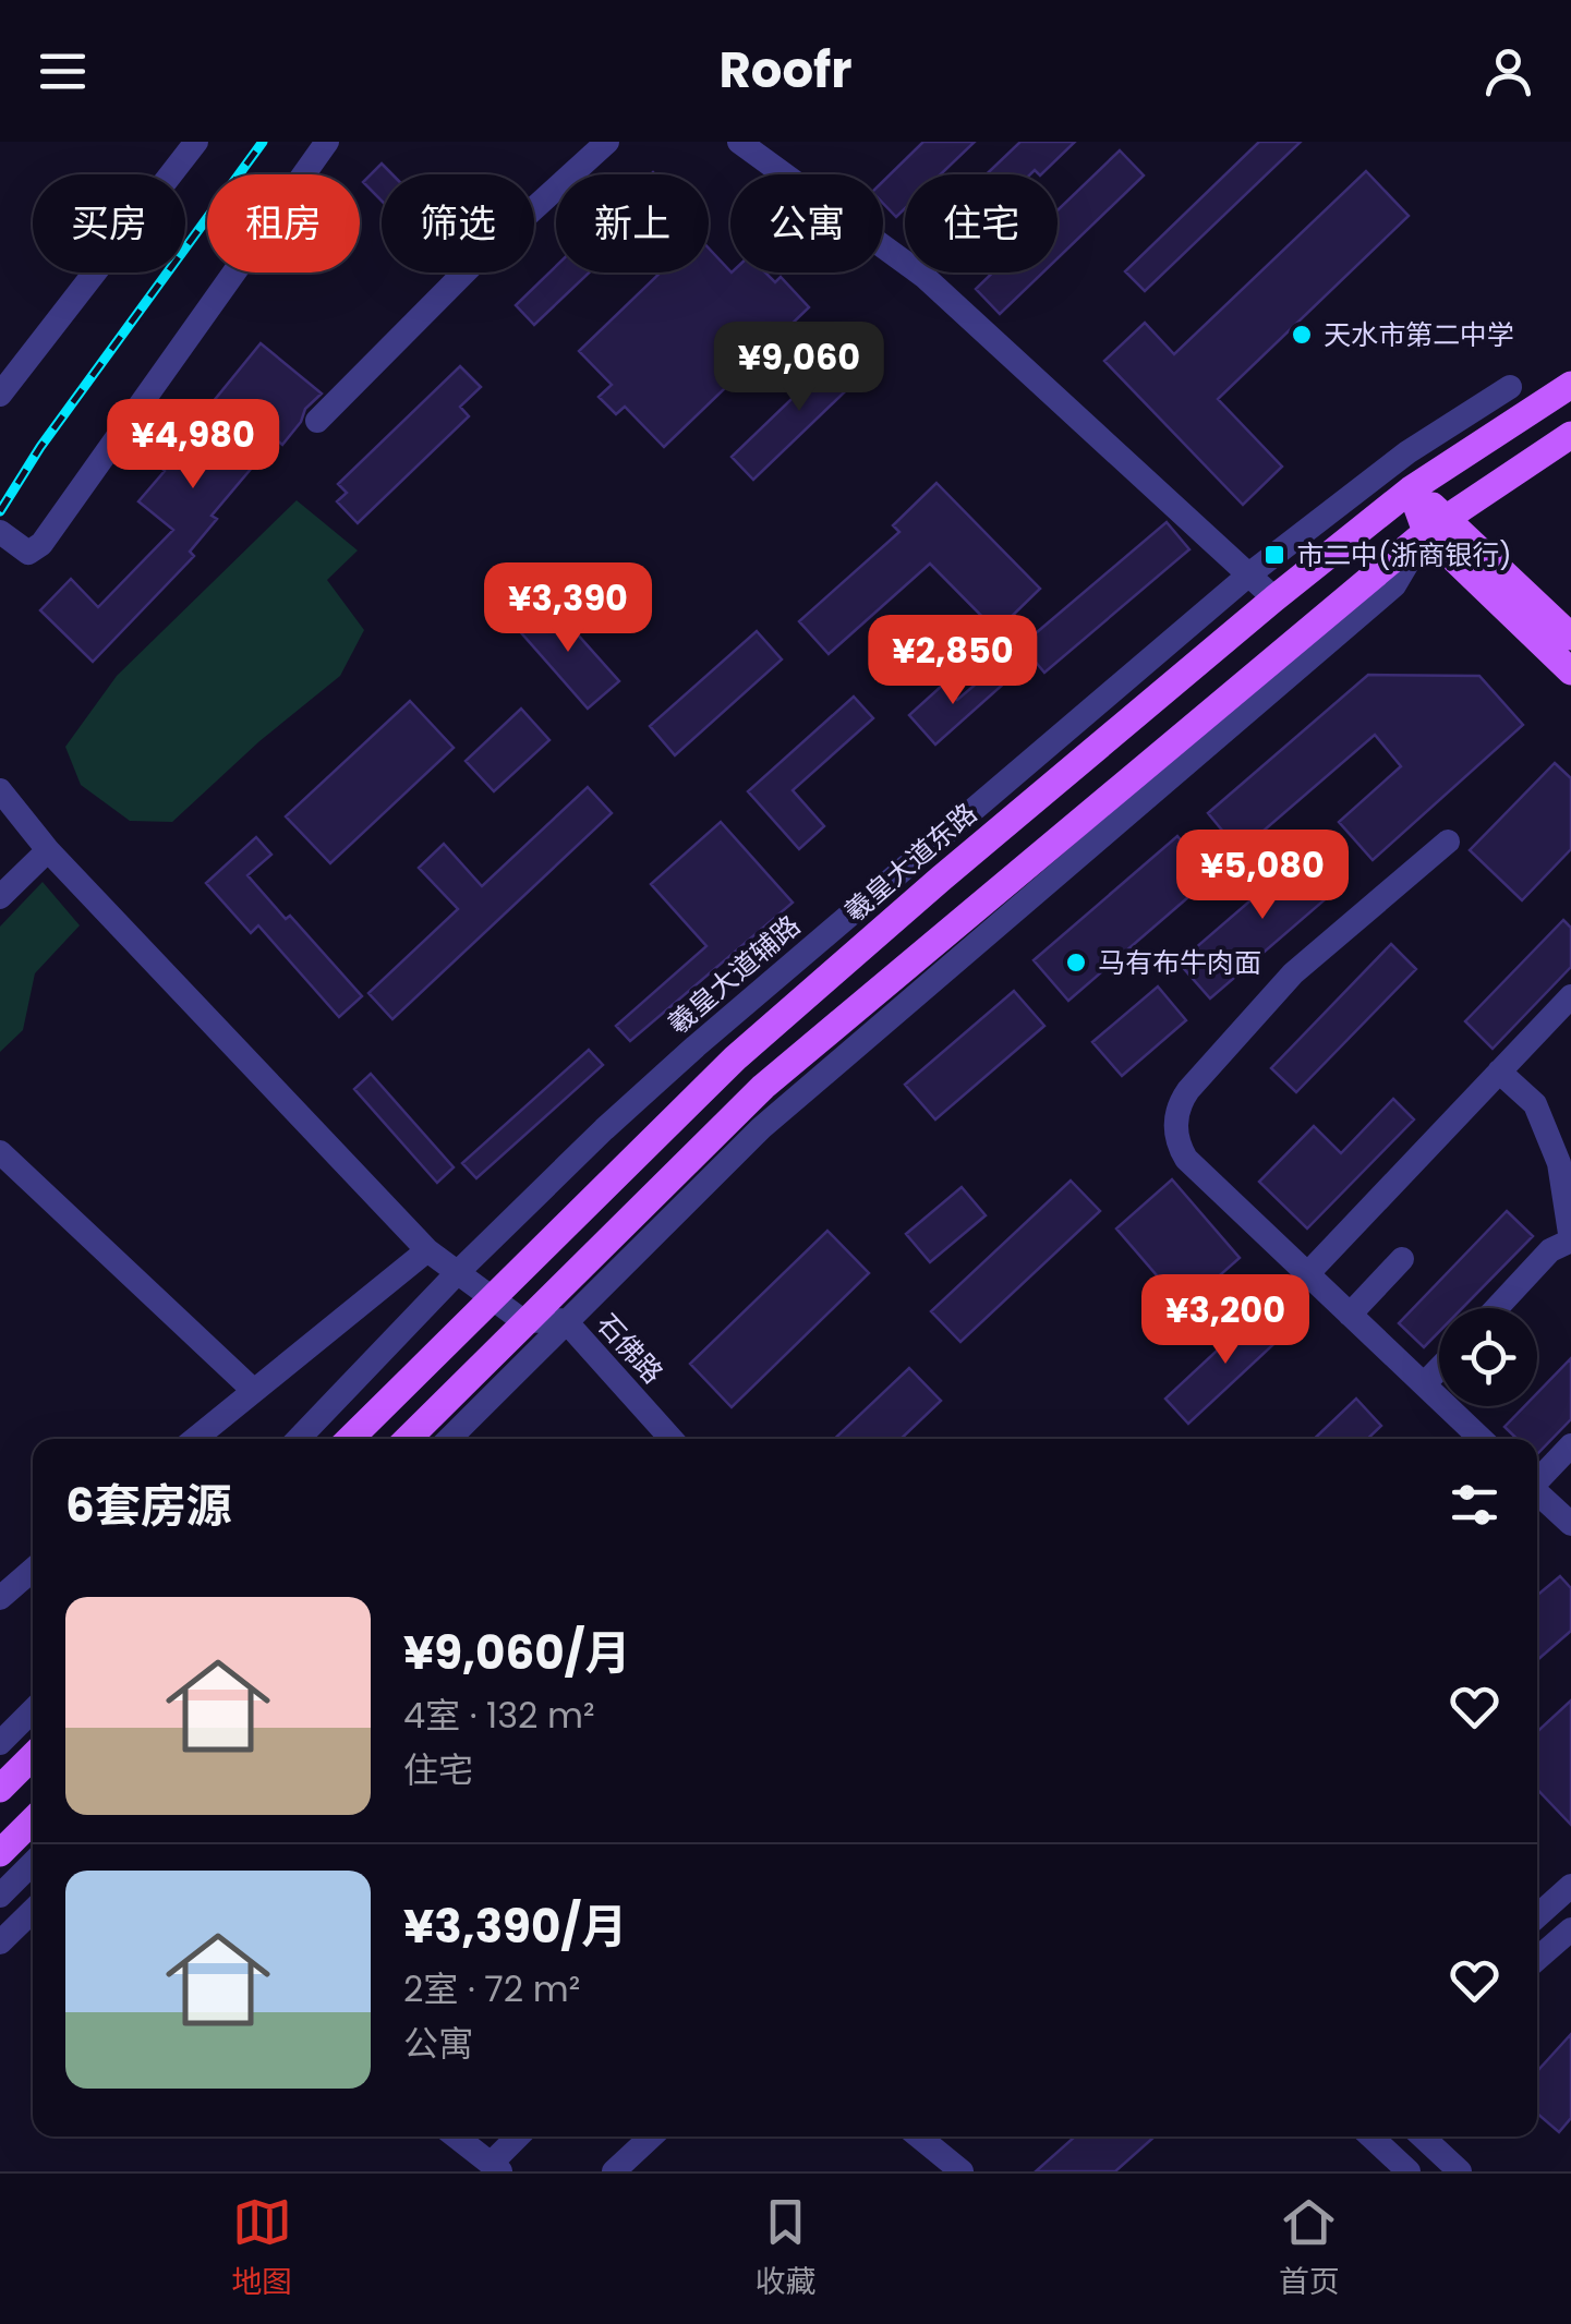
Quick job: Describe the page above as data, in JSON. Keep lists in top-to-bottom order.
{
  "streets": {
    "main road": ["羲皇大道东路"],
    "street": ["羲皇大道辅路", "石佛路"]
  },
  "places": {
    "other": ["天水市第二中学", "马有布牛肉面"],
    "transit": ["市二中(浙商银行)"]
  },
  "page": {
    "header": "Roofr",
    "chip": [
      "买房",
      "租房",
      "筛选",
      "新上",
      "公寓",
      "住宅"
    ],
    "price": [
      "¥9,060",
      "¥4,980",
      "¥3,390",
      "¥2,850",
      "¥5,080",
      "¥3,200"
    ],
    "heading": "6套房源",
    "list": [
      {
        "name": "¥9,060/月",
        "note": "4室 · 132 m² · 住宅"
      },
      {
        "name": "¥3,390/月",
        "note": "2室 · 72 m² · 公寓"
      }
    ],
    "tabs": ["地图", "收藏", "首页"]
  }
}
